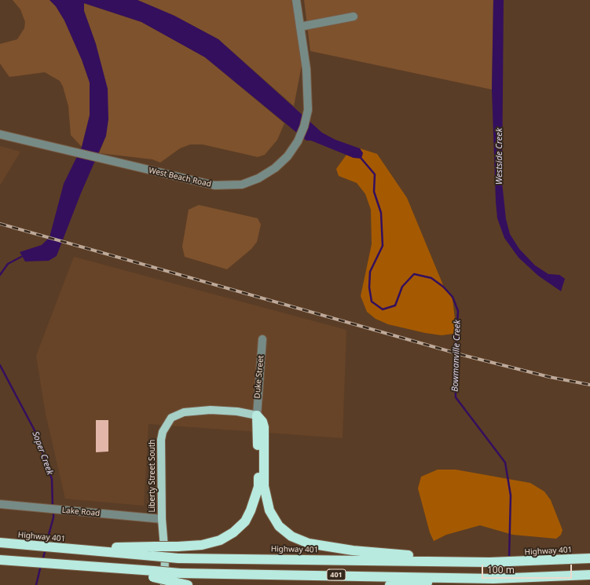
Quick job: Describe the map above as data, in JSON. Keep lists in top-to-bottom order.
{
  "streets": {
    "highway": ["Highway 401", "401"],
    "main road": ["Liberty Street South"],
    "street": ["West Beach Road", "Duke Street", "Lake Road"]
  },
  "crossings": [
    ["Duke Street", "Liberty Street South"],
    ["Liberty Street South", "Lake Road"]
  ],
  "water": ["Westside Creek", "Bowmanville Creek", "Soper Creek"],
  "scale_bar": "100 m"
}
